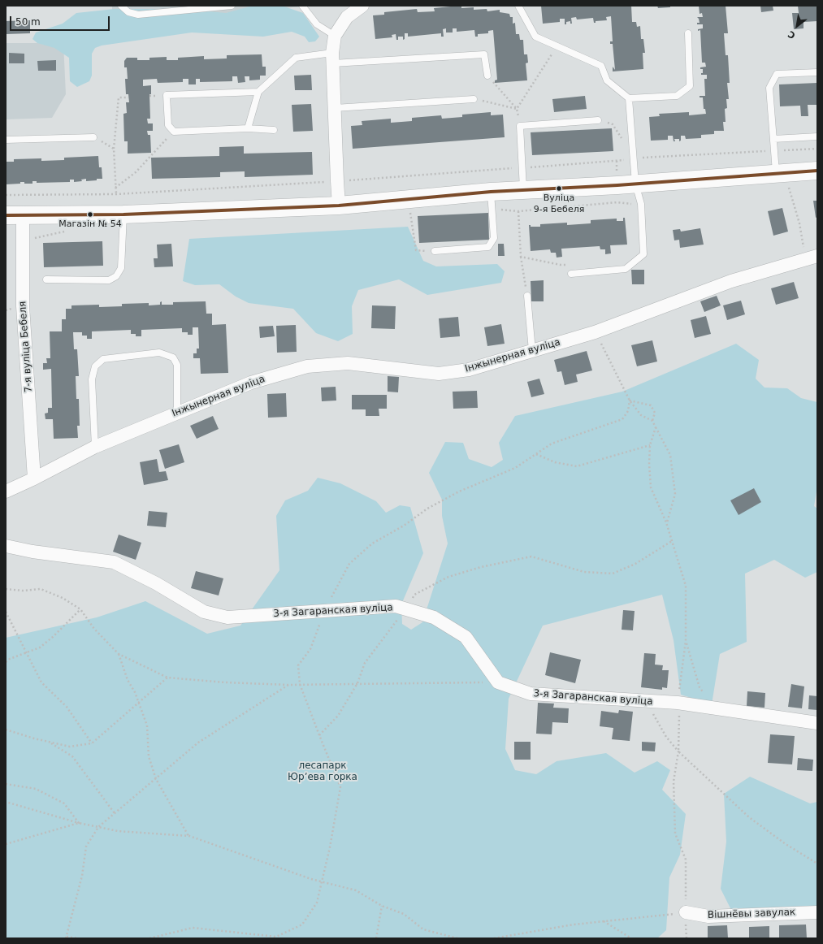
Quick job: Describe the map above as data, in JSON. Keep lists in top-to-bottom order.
{
  "streets": {
    "street": [
      "7-я вуліца Бебеля",
      "Інжынерная вуліца",
      "3-я Загаранская вуліца",
      "Вішнёвы завулак"
    ]
  },
  "crossings": [
    ["7-я вуліца Бебеля", "Інжынерная вуліца"]
  ],
  "parks": ["лесапарк Юрʼева горка"],
  "places": ["Вуліца 9-я Бебеля", "Магазін № 54"],
  "scale_bar": "50 m",
  "north": "bottom left"
}
